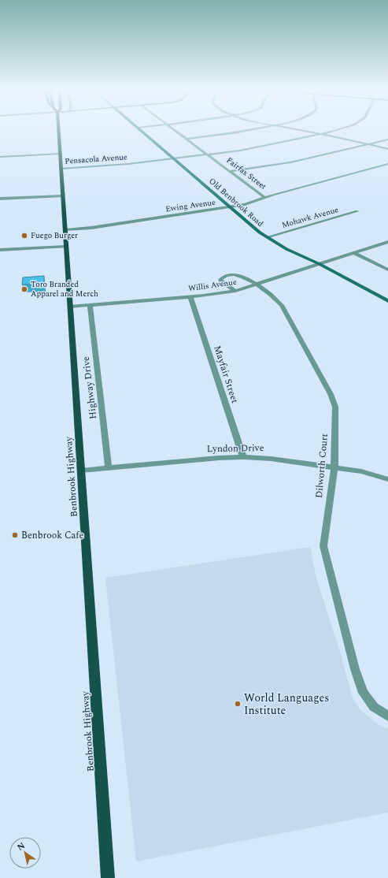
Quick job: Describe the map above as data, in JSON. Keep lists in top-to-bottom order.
{
  "streets": {
    "main road": ["Benbrook Highway"],
    "street": [
      "Pensacola Avenue",
      "Fairfax Street",
      "Old Benbrook Road",
      "Ewing Avenue",
      "Mohawk Avenue",
      "Willis Avenue",
      "Mayfair Street",
      "Highway Drive",
      "Lyndon Drive",
      "Dilworth Court"
    ]
  },
  "crossings": [
    ["Pensacola Avenue", "Fairfax Street"],
    ["Pensacola Avenue", "Old Benbrook Road"],
    ["Pensacola Avenue", "Benbrook Highway"],
    ["Fairfax Street", "Ewing Avenue"],
    ["Old Benbrook Road", "Ewing Avenue"],
    ["Old Benbrook Road", "Mohawk Avenue"],
    ["Old Benbrook Road", "Willis Avenue"],
    ["Ewing Avenue", "Benbrook Highway"],
    ["Willis Avenue", "Mayfair Street"],
    ["Willis Avenue", "Highway Drive"],
    ["Willis Avenue", "Dilworth Court"],
    ["Willis Avenue", "Benbrook Highway"],
    ["Mayfair Street", "Lyndon Drive"],
    ["Highway Drive", "Lyndon Drive"],
    ["Lyndon Drive", "Dilworth Court"],
    ["Lyndon Drive", "Benbrook Highway"]
  ],
  "places": [
    "Fuego Burger",
    "Toro Branded Apparel and Merch",
    "Benbrook Cafe",
    "World Languages Institute"
  ],
  "north": "top left"
}
